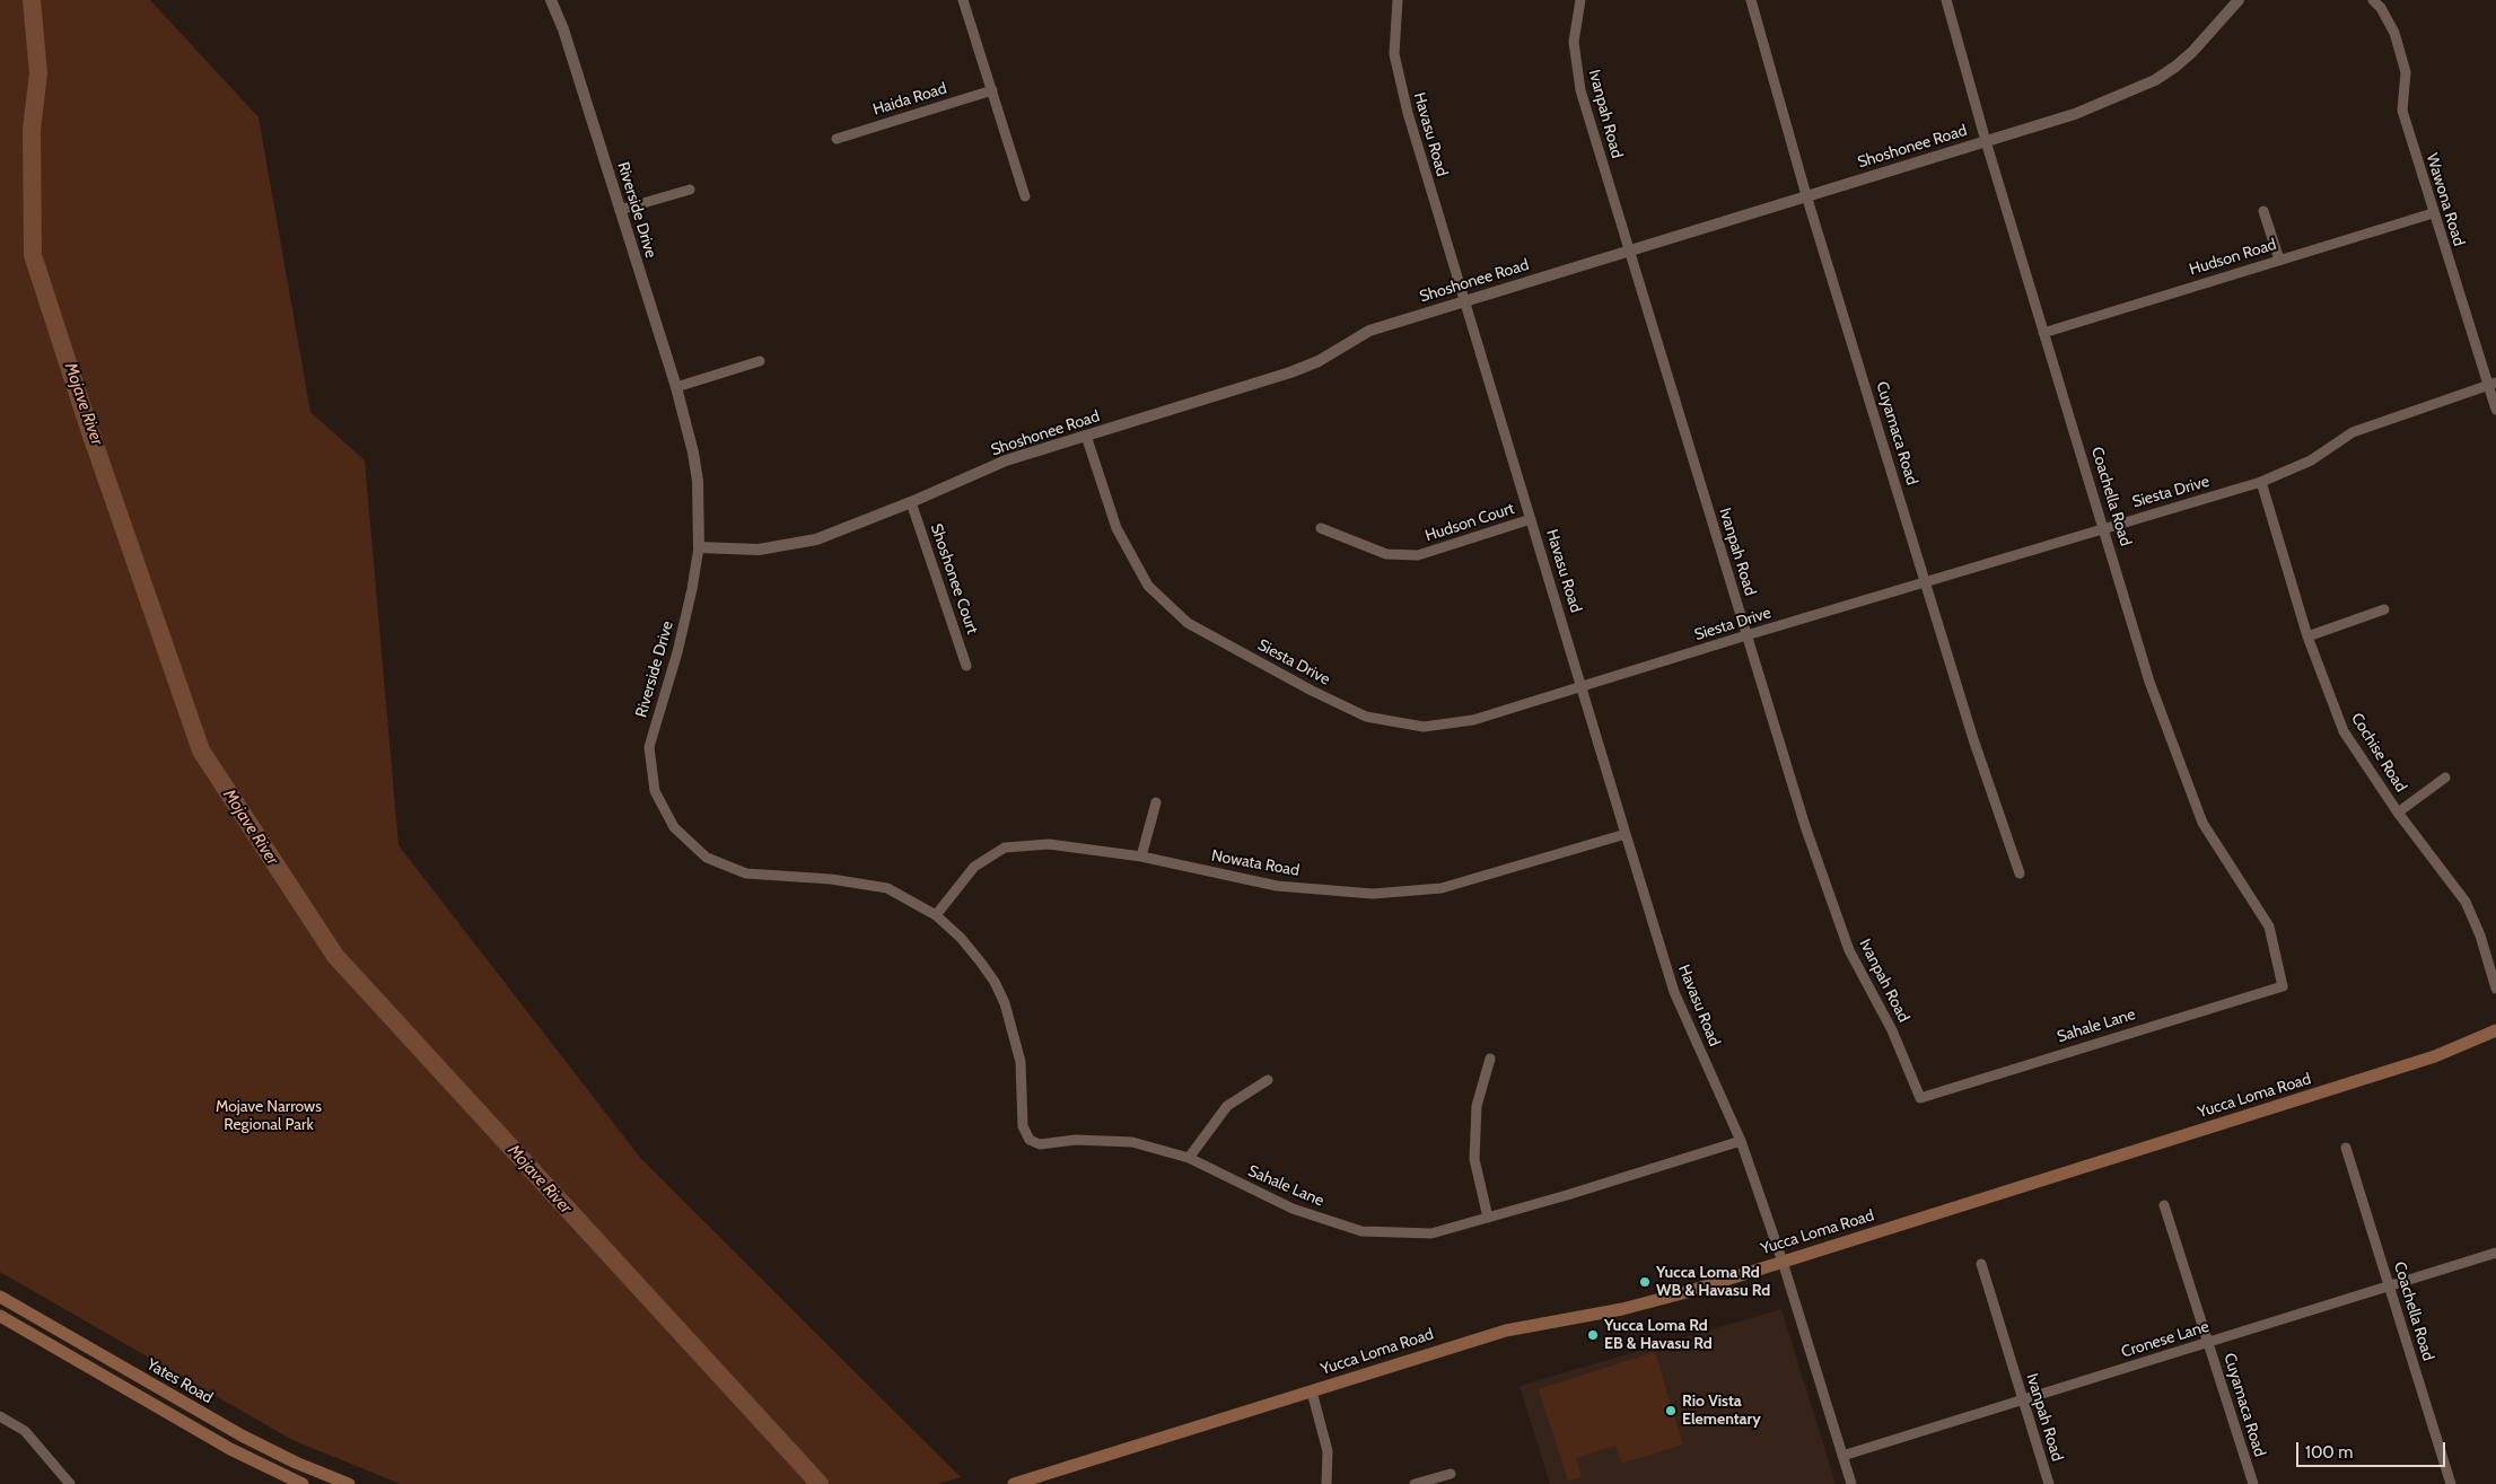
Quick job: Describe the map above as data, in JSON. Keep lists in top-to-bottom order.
{
  "streets": {
    "main road": ["Yucca Loma Road", "Yates Road"],
    "street": [
      "Haida Road",
      "Ivanpah Road",
      "Havasu Road",
      "Shoshonee Road",
      "Wawona Road",
      "Riverside Drive",
      "Hudson Road",
      "Cuyamaca Road",
      "Siesta Drive",
      "Coachella Road",
      "Hudson Court",
      "Shoshonee Court",
      "Cochise Road",
      "Nowata Road",
      "Sahale Lane",
      "Cronese Lane"
    ]
  },
  "crossings": [
    ["Ivanpah Road", "Shoshonee Road"],
    ["Ivanpah Road", "Siesta Drive"],
    ["Ivanpah Road", "Sahale Lane"],
    ["Ivanpah Road", "Cronese Lane"],
    ["Havasu Road", "Shoshonee Road"],
    ["Havasu Road", "Siesta Drive"],
    ["Havasu Road", "Hudson Court"],
    ["Havasu Road", "Nowata Road"],
    ["Havasu Road", "Sahale Lane"],
    ["Havasu Road", "Yucca Loma Road"],
    ["Havasu Road", "Cronese Lane"],
    ["Shoshonee Road", "Riverside Drive"],
    ["Shoshonee Road", "Cuyamaca Road"],
    ["Shoshonee Road", "Siesta Drive"],
    ["Shoshonee Road", "Coachella Road"],
    ["Shoshonee Road", "Shoshonee Court"],
    ["Wawona Road", "Hudson Road"],
    ["Wawona Road", "Siesta Drive"],
    ["Riverside Drive", "Nowata Road"],
    ["Riverside Drive", "Sahale Lane"],
    ["Hudson Road", "Coachella Road"],
    ["Cuyamaca Road", "Siesta Drive"],
    ["Cuyamaca Road", "Cronese Lane"],
    ["Siesta Drive", "Coachella Road"],
    ["Siesta Drive", "Cochise Road"],
    ["Coachella Road", "Sahale Lane"],
    ["Coachella Road", "Cronese Lane"]
  ],
  "water": ["Mojave River"],
  "parks": ["Mojave Narrows Regional Park"],
  "places": ["Yucca Loma Rd WB & Havasu Rd", "Yucca Loma Rd EB & Havasu Rd", "Rio Vista Elementary"],
  "scale_bar": "100 m"
}
